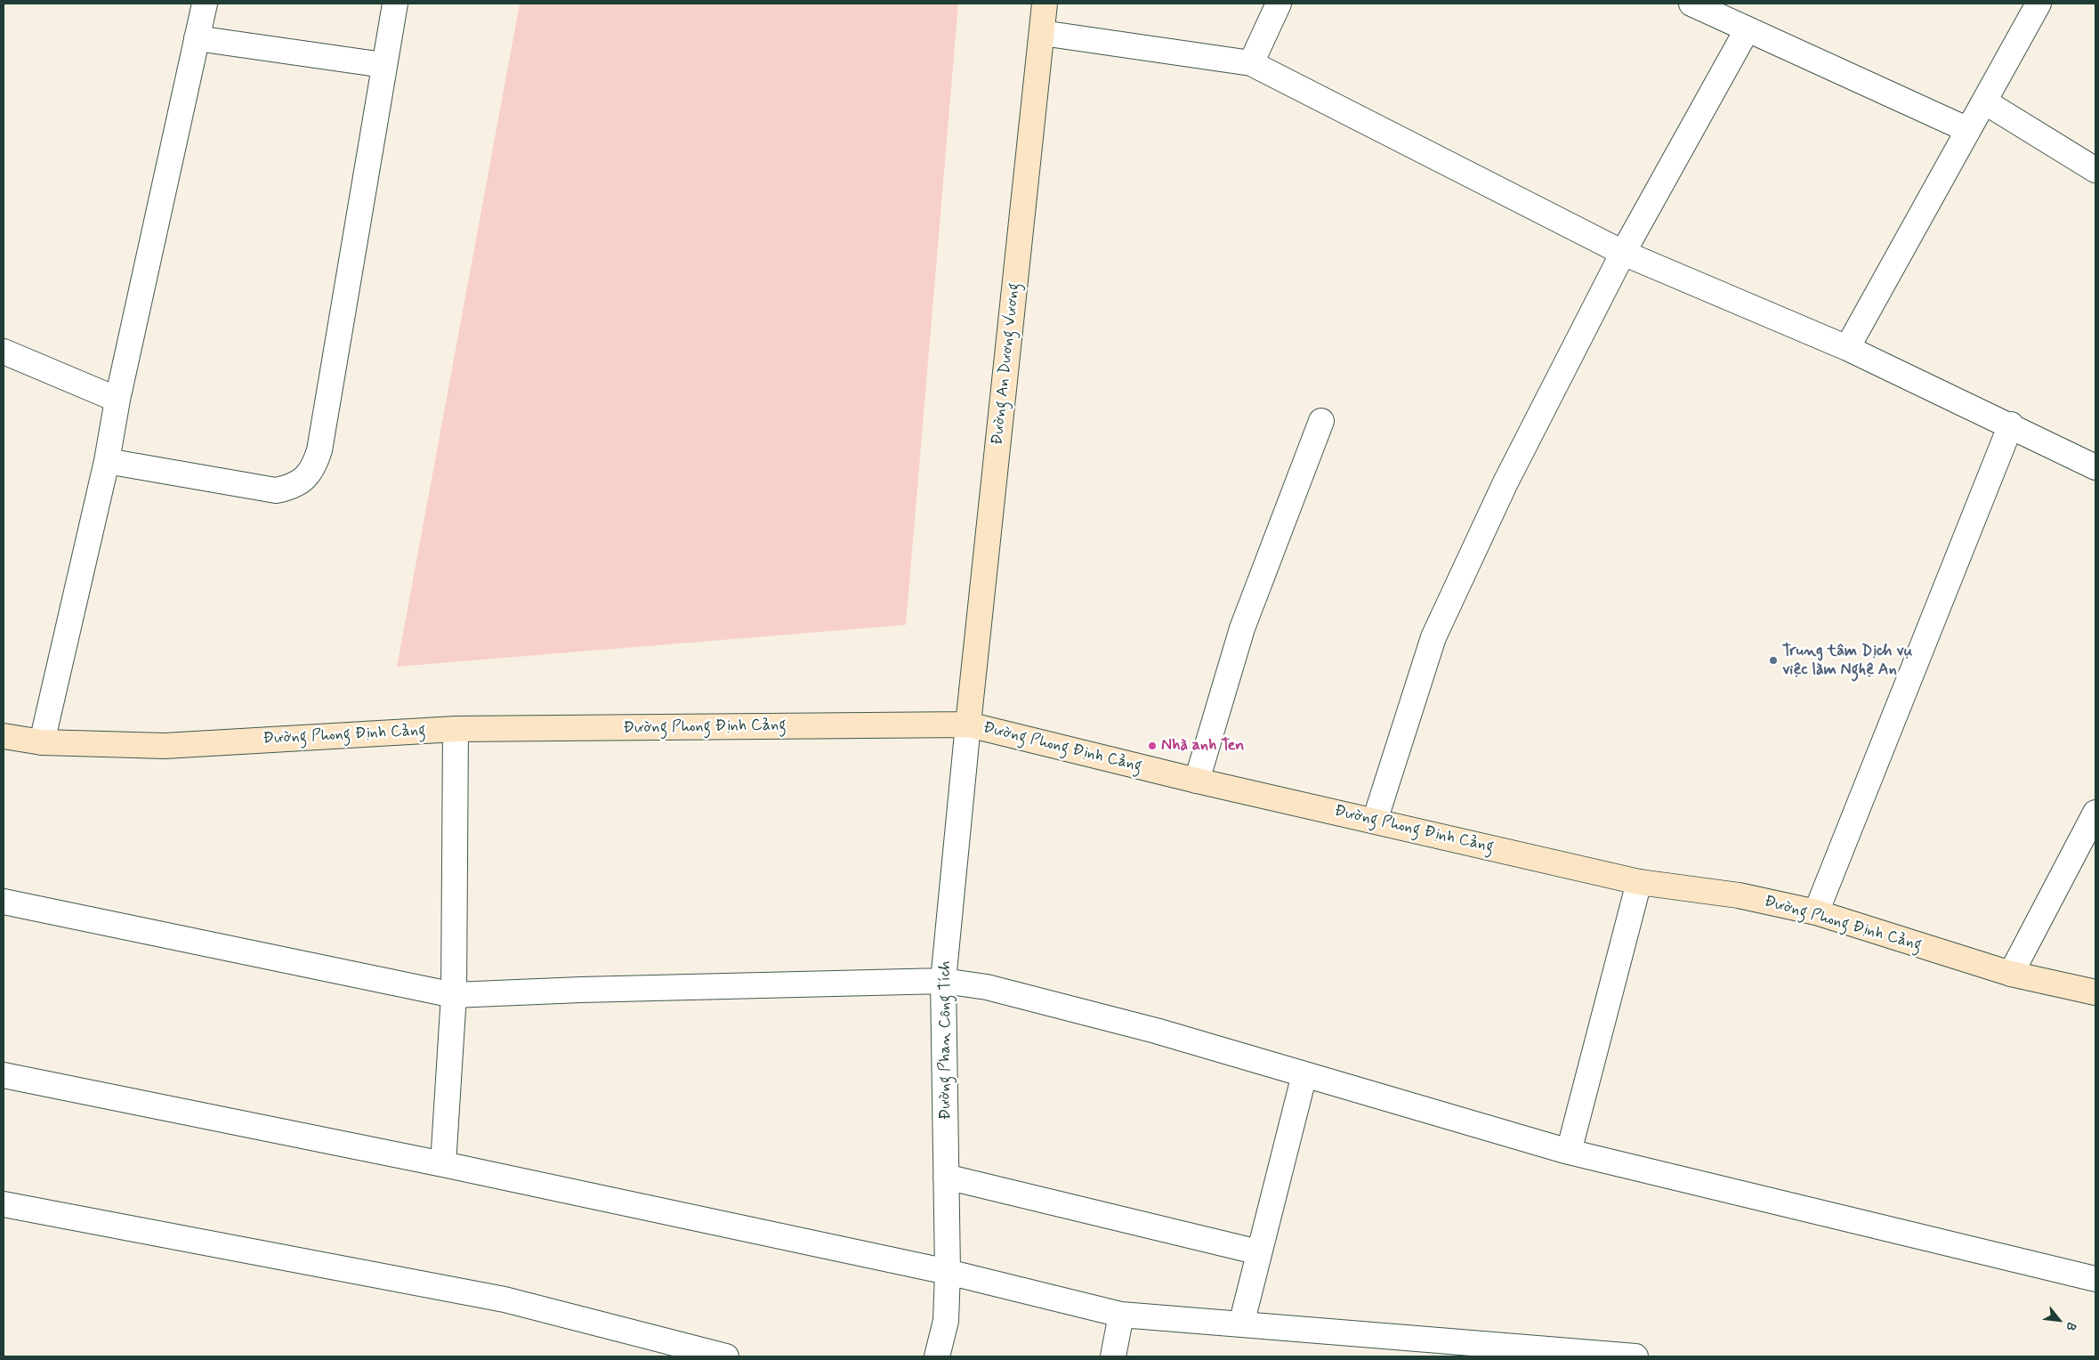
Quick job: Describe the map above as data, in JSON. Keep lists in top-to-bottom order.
{
  "streets": {
    "street": ["Đường An Dương Vương", "Đường Phong Định Cảng", "Đường Phan Công Tích"]
  },
  "crossings": [
    ["Đường An Dương Vương", "Đường Phong Định Cảng"],
    ["Đường An Dương Vương", "Đường Phan Công Tích"],
    ["Đường Phong Định Cảng", "Đường Phan Công Tích"]
  ],
  "places": ["Trung tâm Dịch vụ việc làm Nghệ An", "Nhà anh Ten"],
  "north": "bottom right"
}
